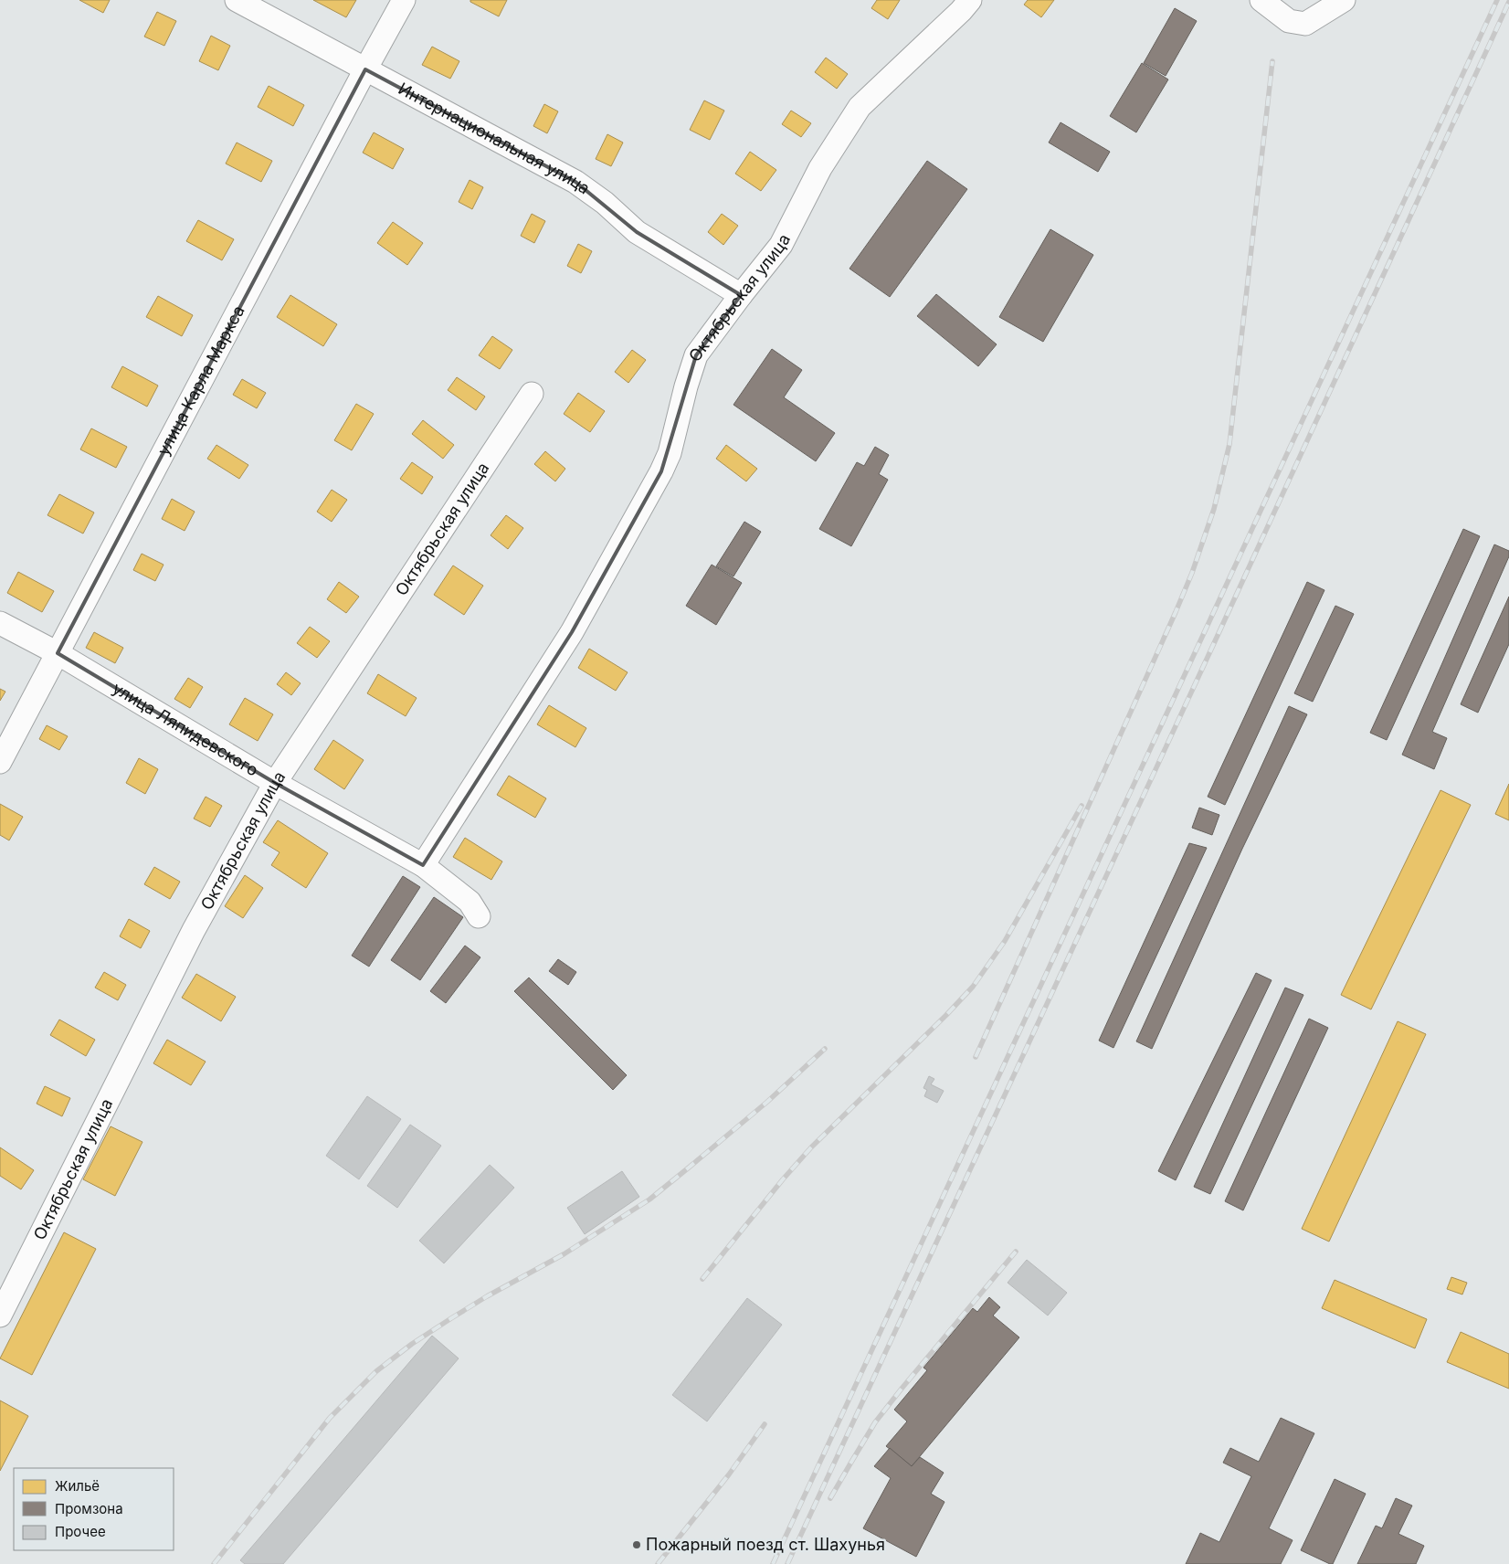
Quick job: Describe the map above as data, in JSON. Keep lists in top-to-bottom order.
{
  "streets": {
    "street": [
      "Интернациональная улица",
      "Октябрьская улица",
      "улица Карла Маркса",
      "улица Ляпидевского"
    ]
  },
  "crossings": [
    ["Интернациональная улица", "Октябрьская улица"],
    ["Интернациональная улица", "улица Карла Маркса"],
    ["Октябрьская улица", "улица Ляпидевского"],
    ["улица Карла Маркса", "улица Ляпидевского"]
  ],
  "places": ["Пожарный поезд ст. Шахунья"],
  "legend": ["Жильё", "Промзона", "Прочее"]
}
